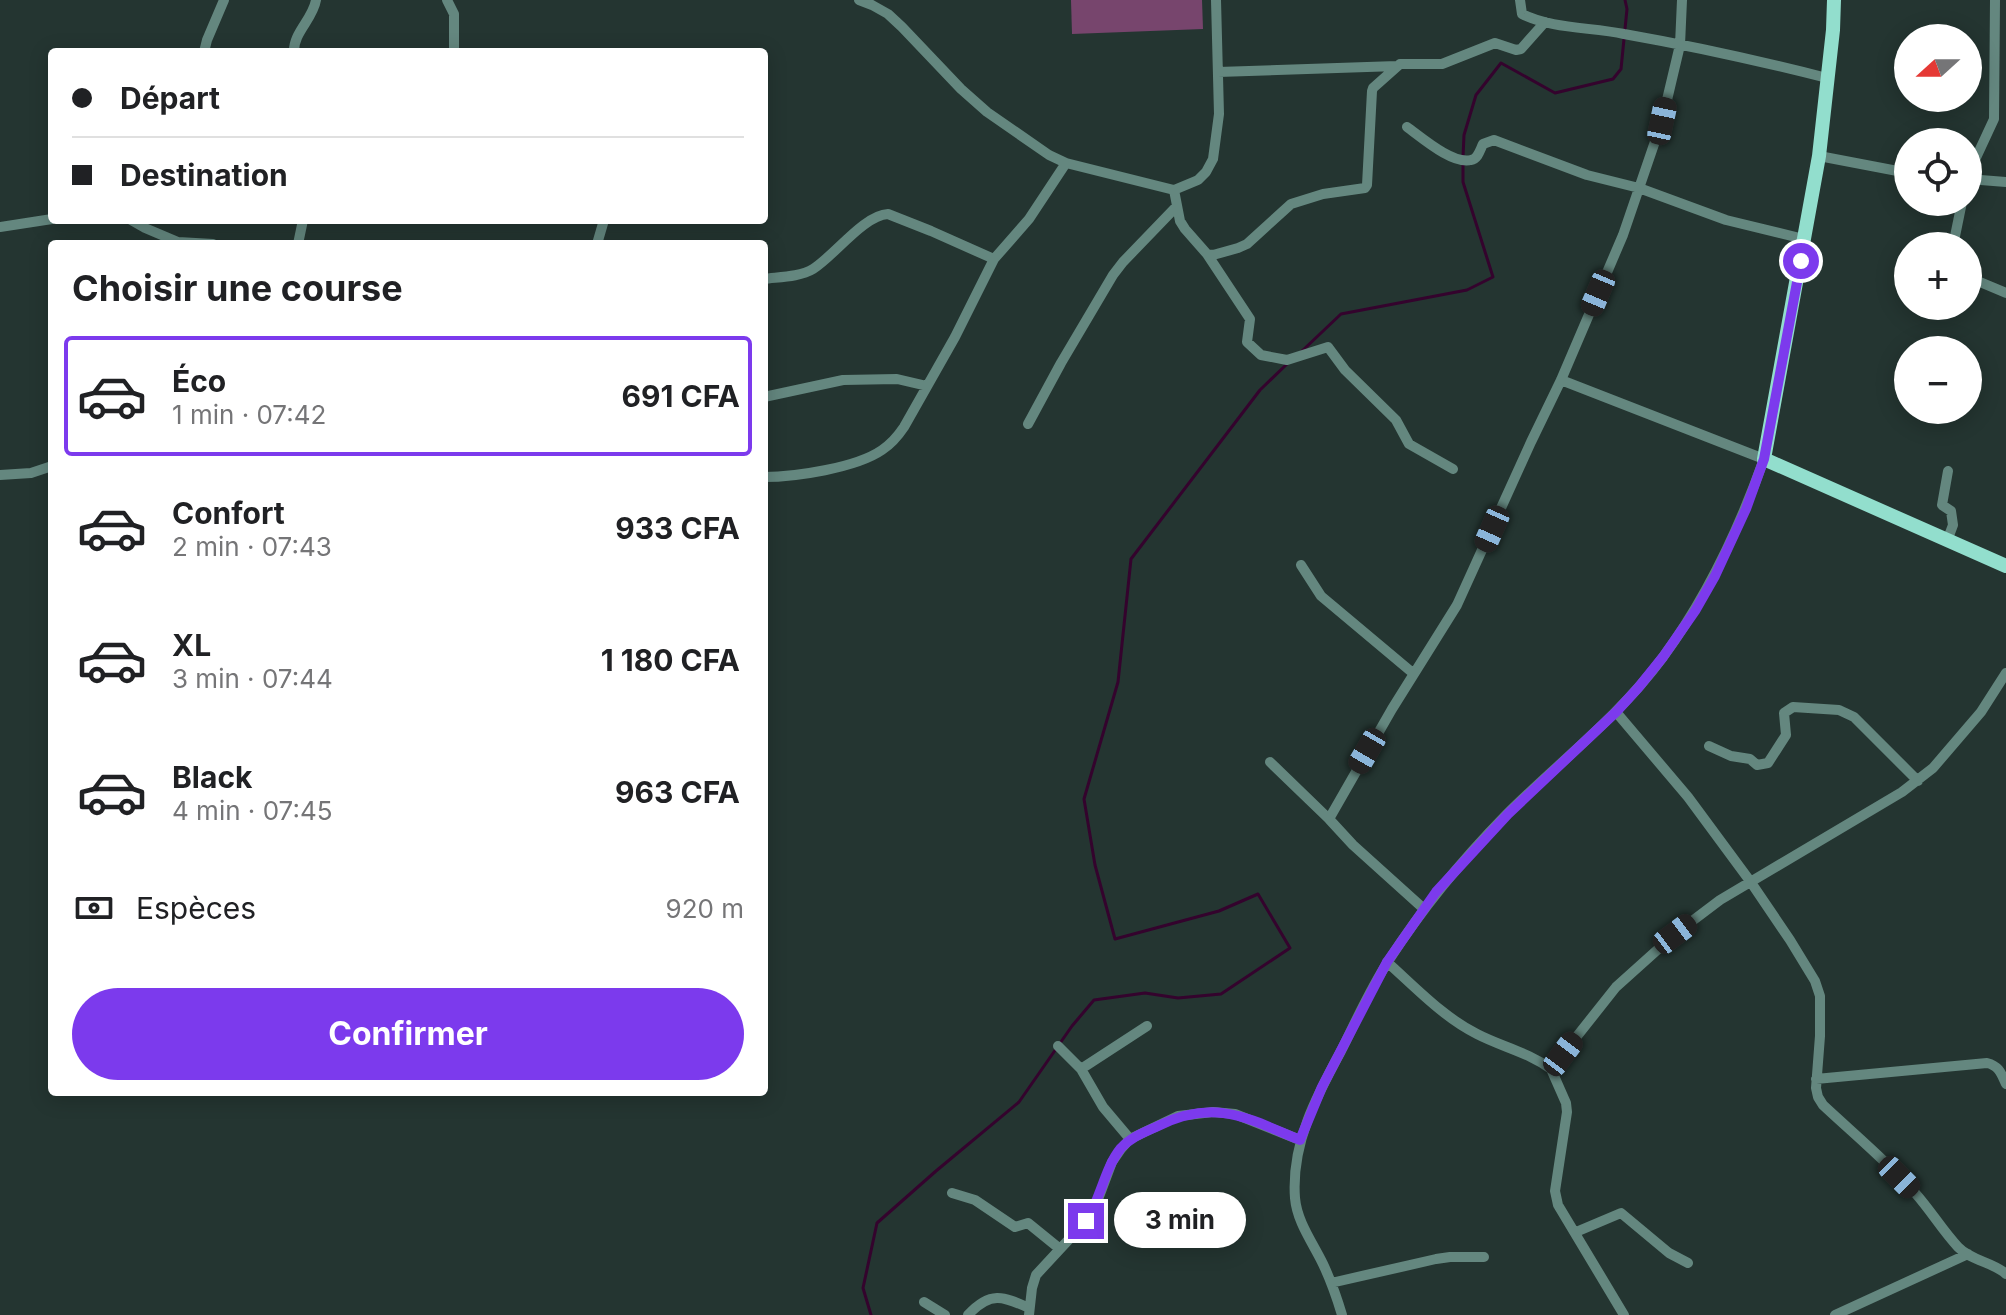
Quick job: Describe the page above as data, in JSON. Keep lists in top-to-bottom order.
{
  "north": "left",
  "page": {
    "map_buttons": ["+", "−"],
    "banner": ["Départ", "Destination"],
    "heading": "Choisir une course",
    "list": [
      {
        "name": "Éco",
        "note": "1 min · 07:42",
        "value": "691 CFA"
      },
      {
        "name": "Confort",
        "note": "2 min · 07:43",
        "value": "933 CFA"
      },
      {
        "name": "XL",
        "note": "3 min · 07:44",
        "value": "1 180 CFA"
      },
      {
        "name": "Black",
        "note": "4 min · 07:45",
        "value": "963 CFA"
      }
    ],
    "pay": ["Espèces", "920 m"],
    "buttons": "Confirmer",
    "bubble": "3 min"
  }
}
